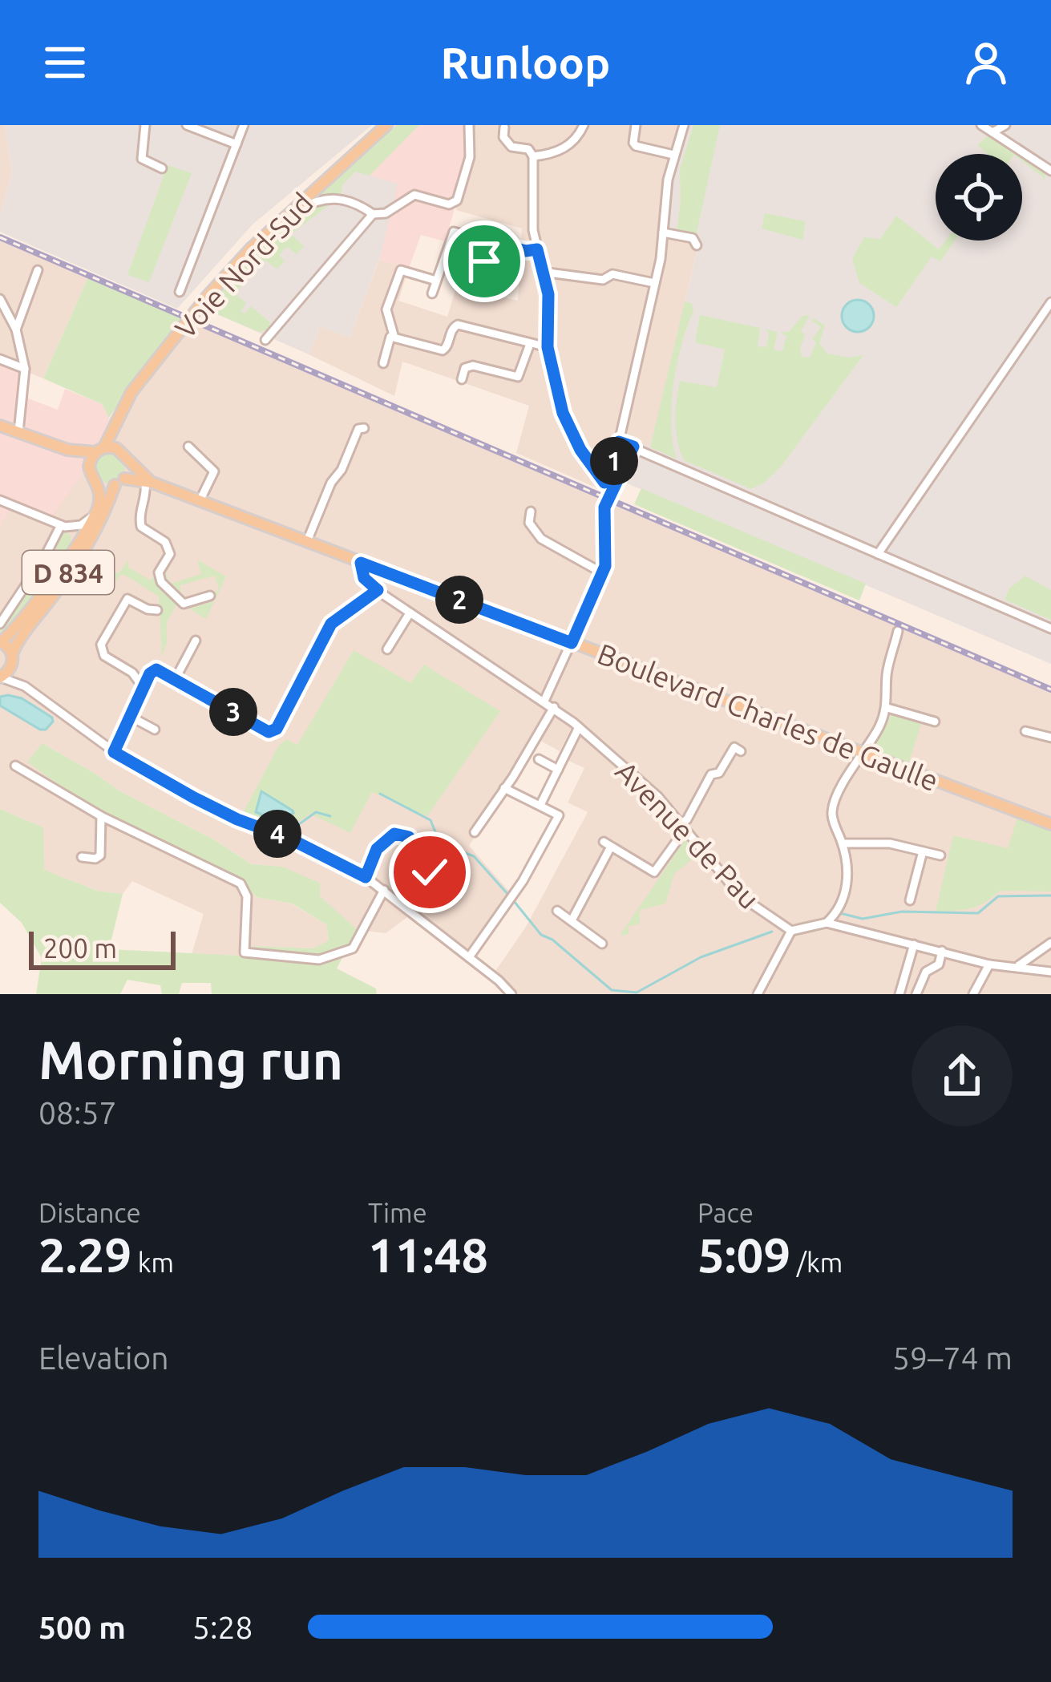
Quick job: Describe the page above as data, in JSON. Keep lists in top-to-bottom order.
{
  "streets": {
    "main road": ["Voie Nord-Sud", "D 834", "Boulevard Charles de Gaulle"],
    "street": ["Avenue de Pau"]
  },
  "crossings": [
    ["Voie Nord-Sud", "D 834"],
    ["Boulevard Charles de Gaulle", "Avenue de Pau"]
  ],
  "scale_bar": "200 m",
  "page": {
    "header": "Runloop",
    "pins": [
      "1",
      "2",
      "3",
      "4"
    ],
    "scale": "200 m",
    "heading": ["Morning run", "08:57"],
    "stats": [
      ["Distance", "2.29 km"],
      ["Time", "11:48"],
      ["Pace", "5:09 /km"]
    ],
    "chart": ["Elevation", "59–74 m"],
    "list": [
      {
        "name": "500 m",
        "note": "5:28"
      }
    ]
  }
}
